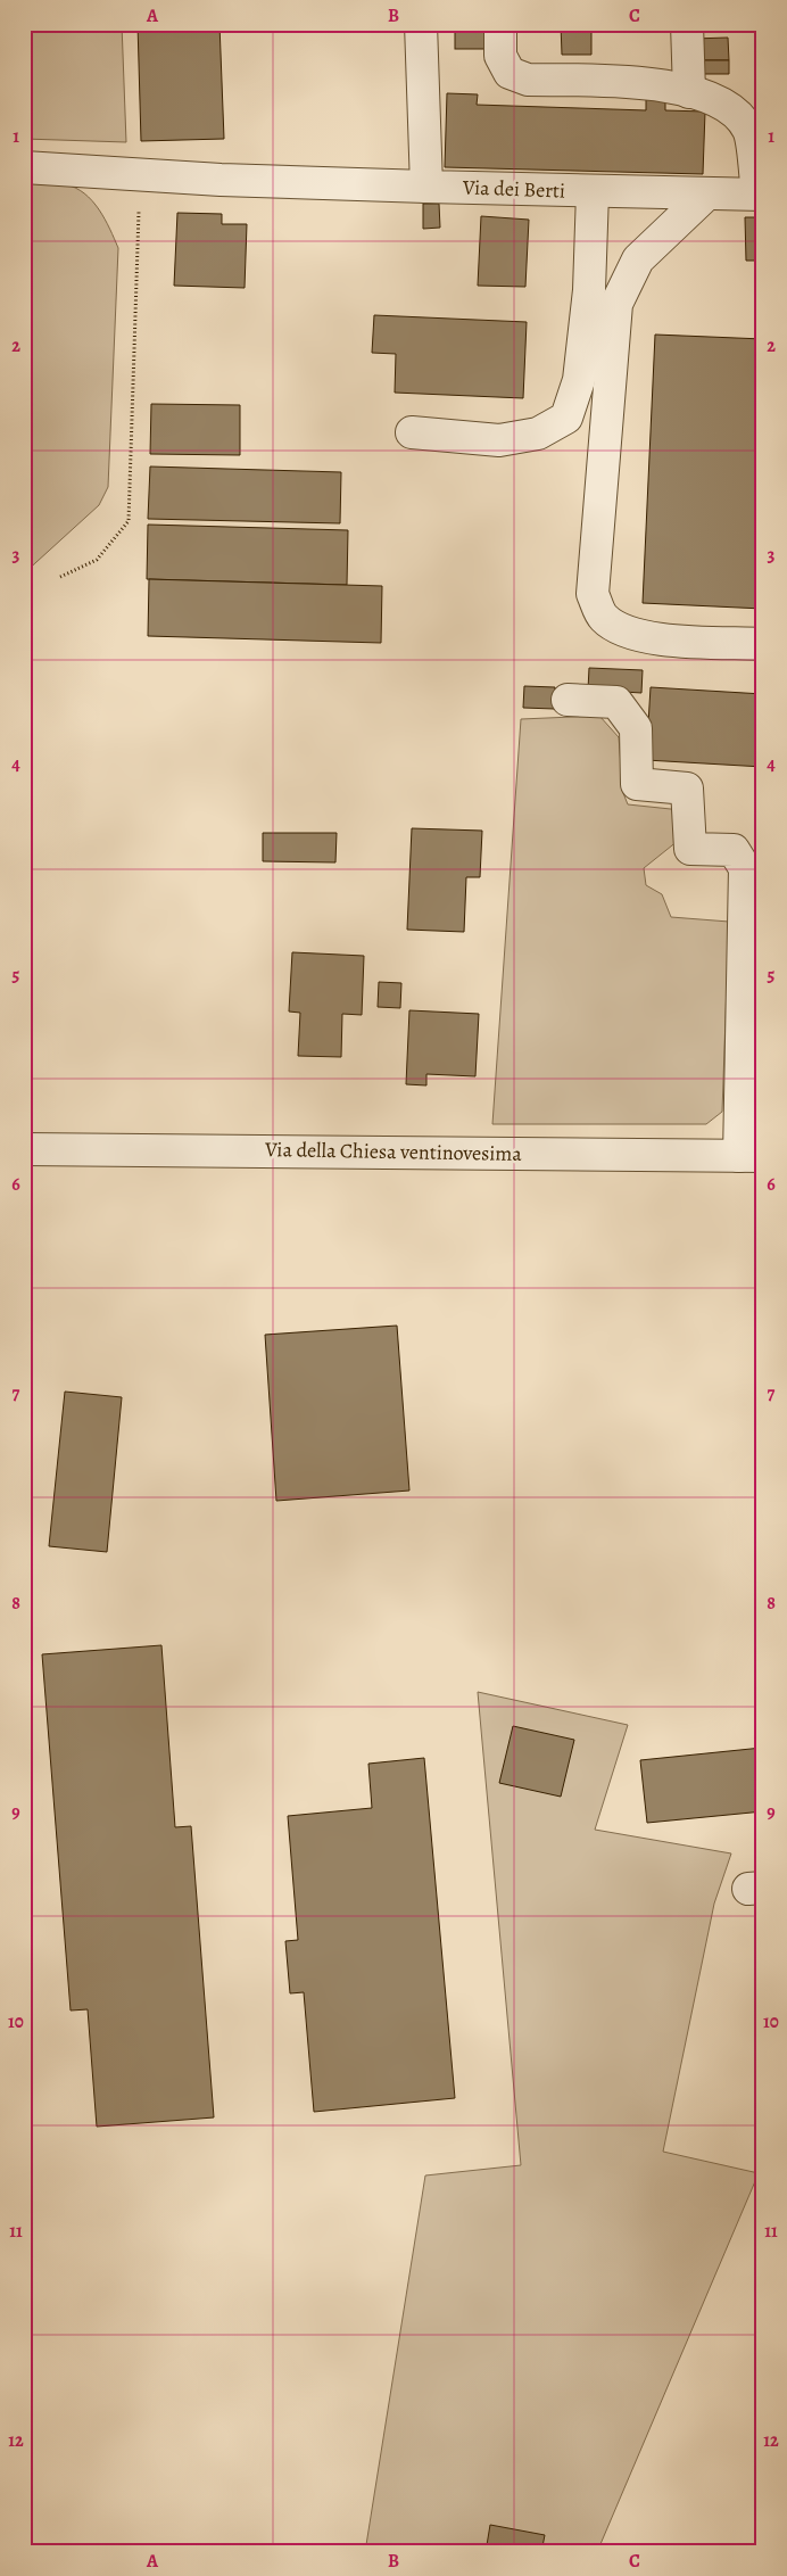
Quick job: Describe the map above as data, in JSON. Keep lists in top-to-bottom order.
{
  "streets": {
    "street": ["Via dei Berti", "Via della Chiesa ventinovesima"]
  },
  "grid": {
    "columns": ["A", "B", "C"],
    "rows": [
      "1",
      "2",
      "3",
      "4",
      "5",
      "6",
      "7",
      "8",
      "9",
      "10",
      "11",
      "12"
    ]
  }
}
